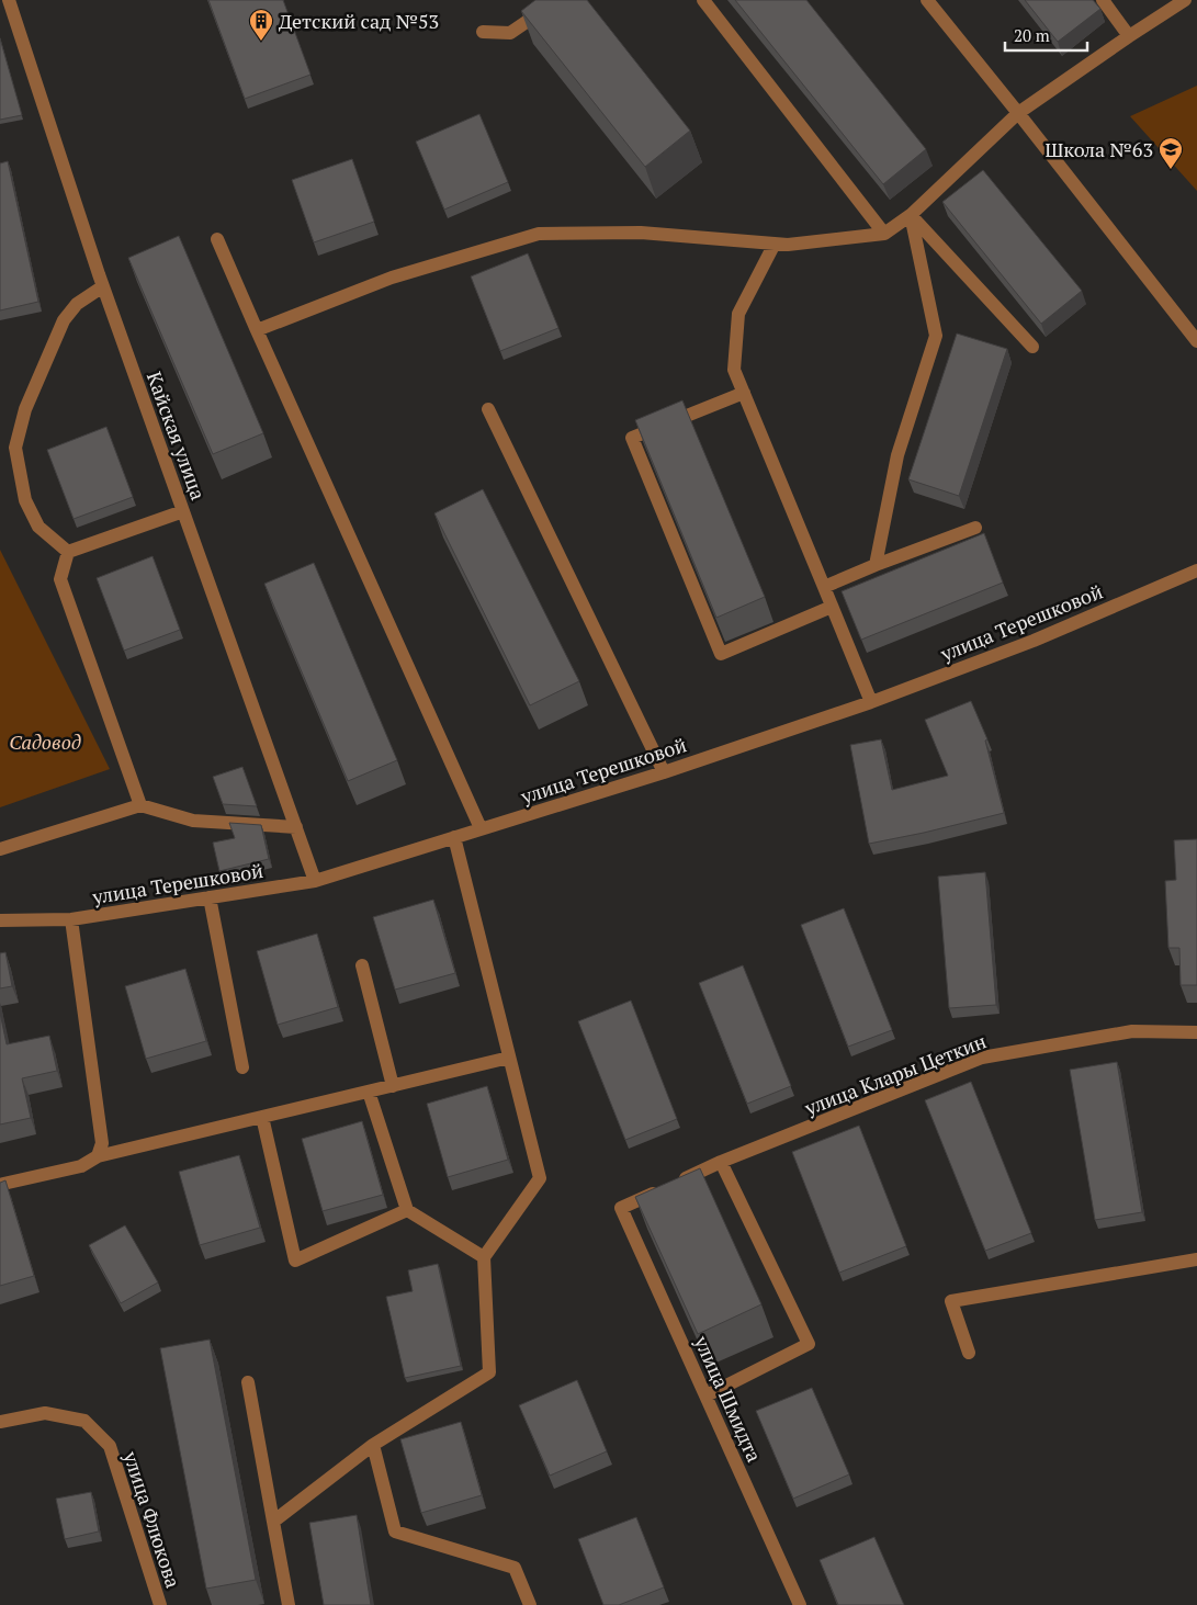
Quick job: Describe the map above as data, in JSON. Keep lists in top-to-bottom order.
{
  "streets": {
    "street": [
      "Кайская улица",
      "улица Терешковой",
      "улица Клары Цеткин",
      "улица Шмидта",
      "улица Флюкова"
    ]
  },
  "crossings": [
    ["Кайская улица", "улица Терешковой"],
    ["улица Клары Цеткин", "улица Шмидта"]
  ],
  "parks": ["Садовод"],
  "places": {
    "building": ["Детский сад №53"],
    "school or university": ["Школа №63"]
  },
  "scale_bar": "20 m"
}
